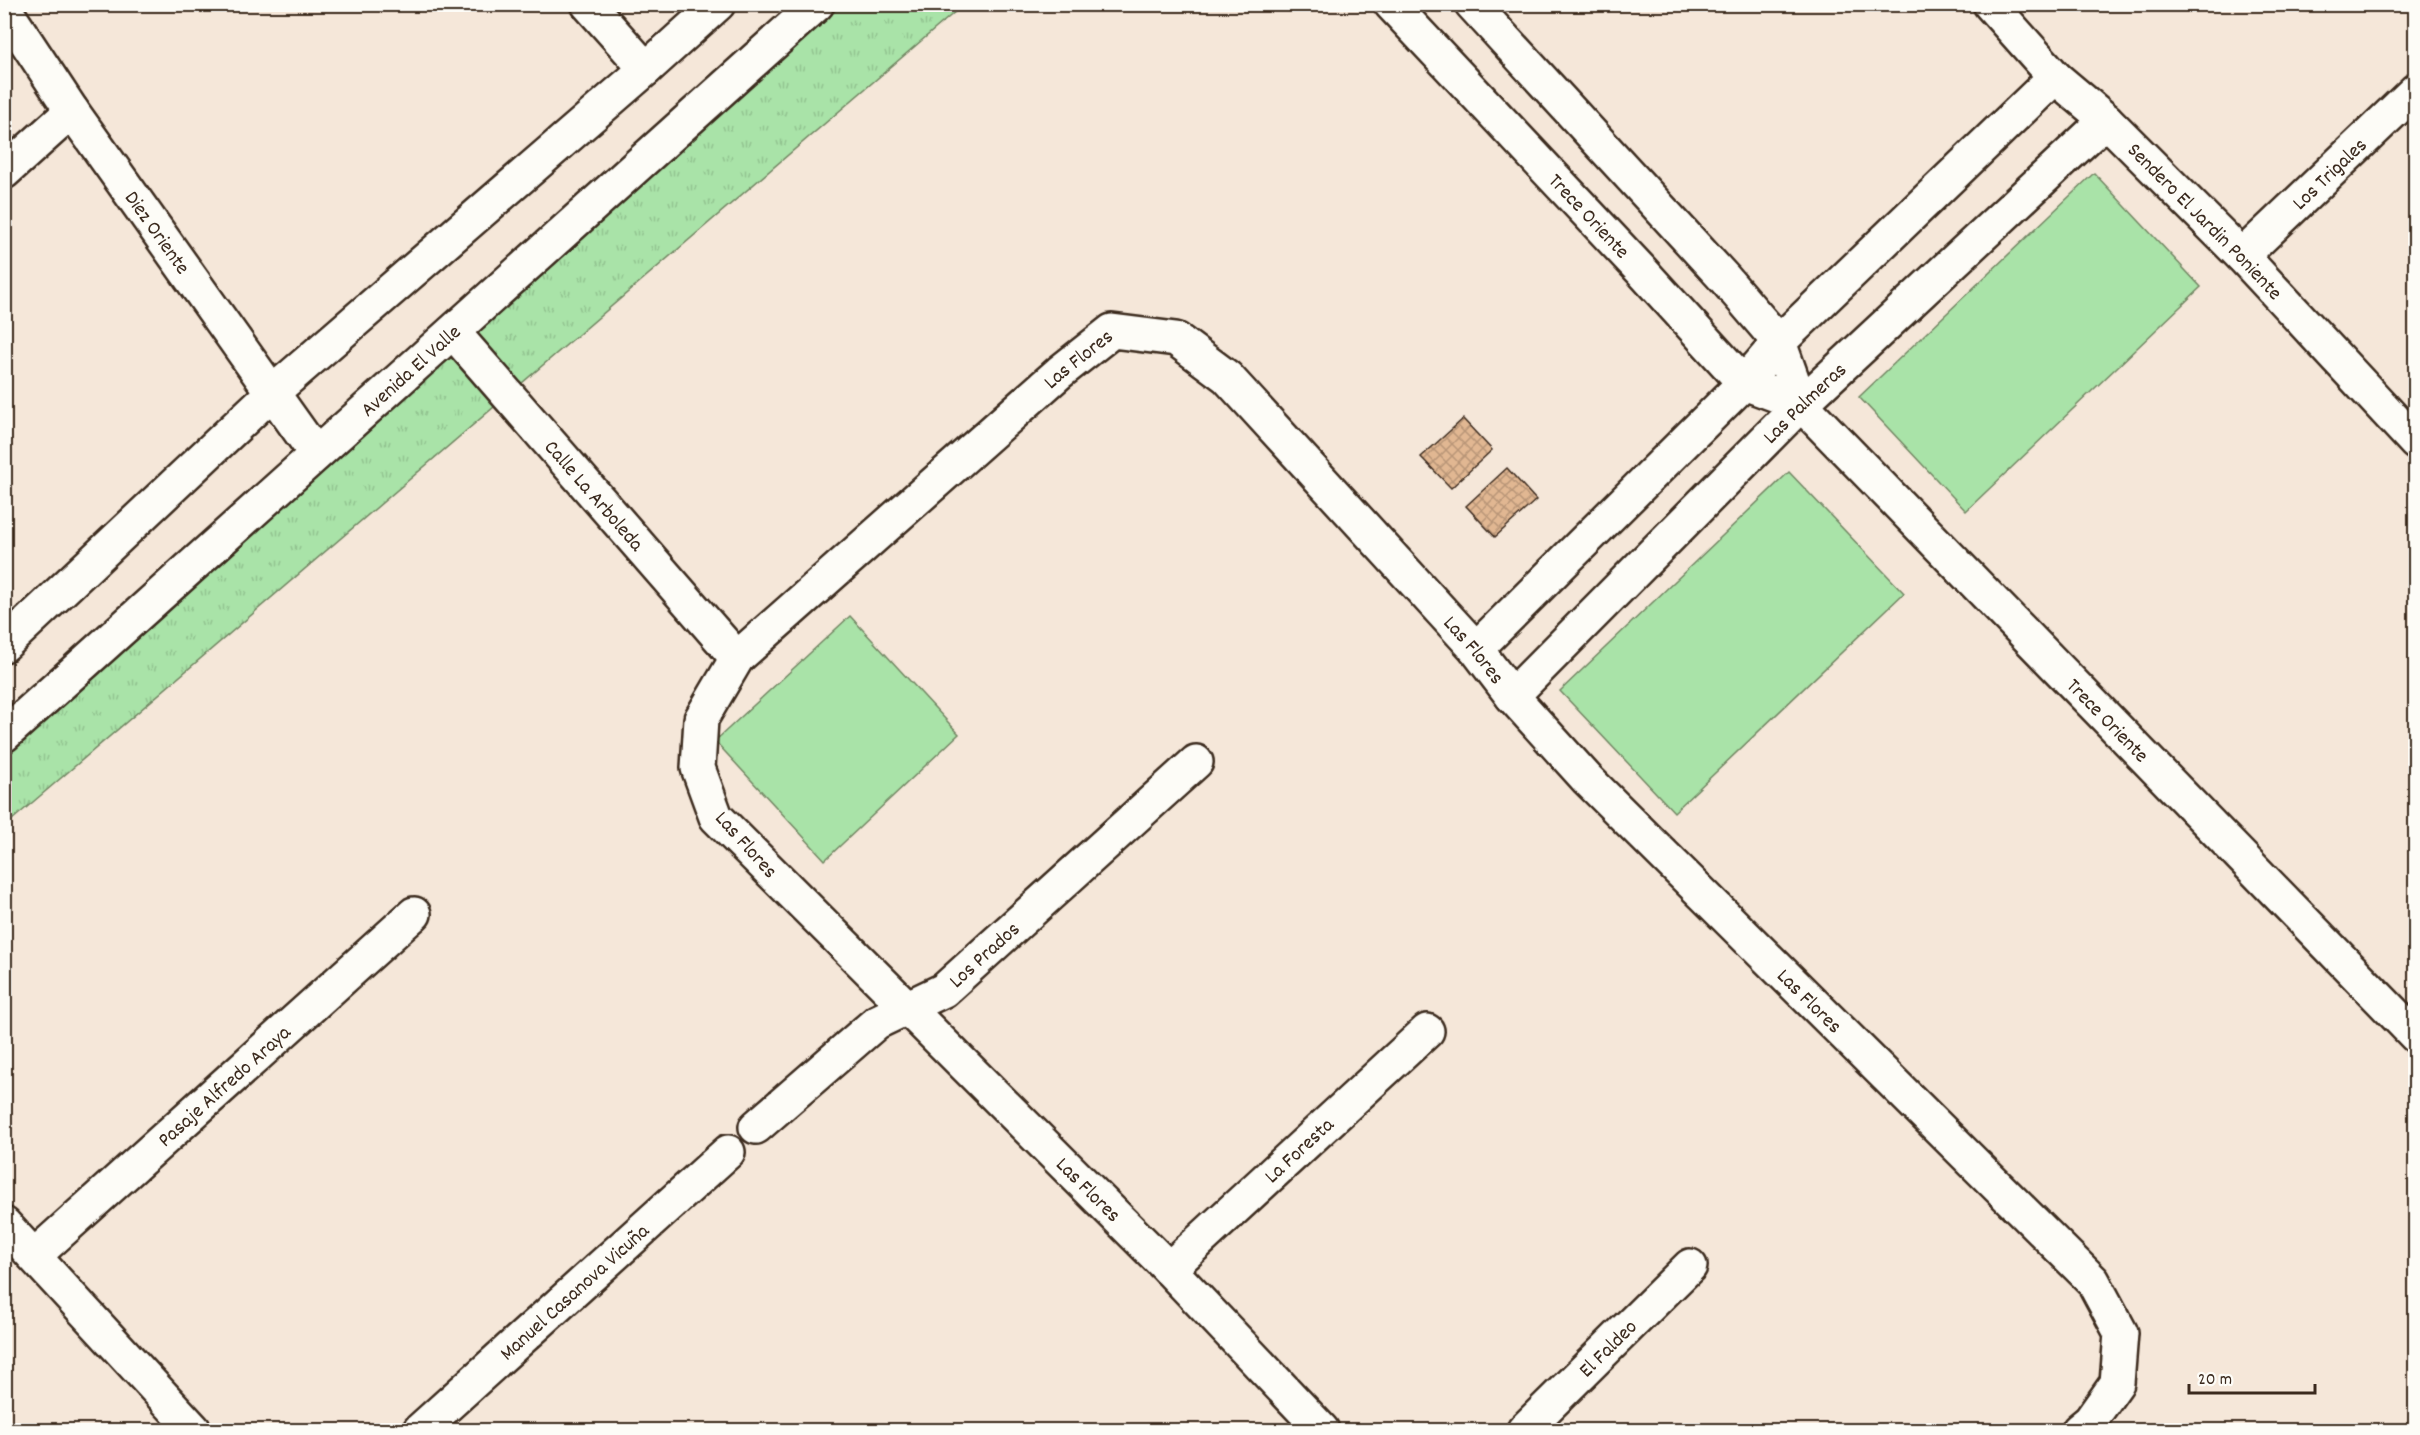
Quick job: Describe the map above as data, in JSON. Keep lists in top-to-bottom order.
{
  "streets": {
    "street": [
      "Los Trigales",
      "Trece Oriente",
      "Sendero El Jardin Poniente",
      "Diez Oriente",
      "Las Flores",
      "Avenida El Valle",
      "Las Palmeras",
      "Calle La Arboleda",
      "Los Prados",
      "Pasaje Alfredo Araya",
      "La Foresta",
      "Manuel Casanova Vicuña",
      "El Faldeo"
    ]
  },
  "crossings": [
    ["Los Trigales", "Sendero El Jardin Poniente"],
    ["Trece Oriente", "Las Palmeras"],
    ["Sendero El Jardin Poniente", "Las Palmeras"],
    ["Diez Oriente", "Avenida El Valle"],
    ["Las Flores", "Las Palmeras"],
    ["Las Flores", "Calle La Arboleda"],
    ["Las Flores", "Los Prados"],
    ["Las Flores", "La Foresta"],
    ["Avenida El Valle", "Calle La Arboleda"]
  ],
  "scale_bar": "20 m"
}
